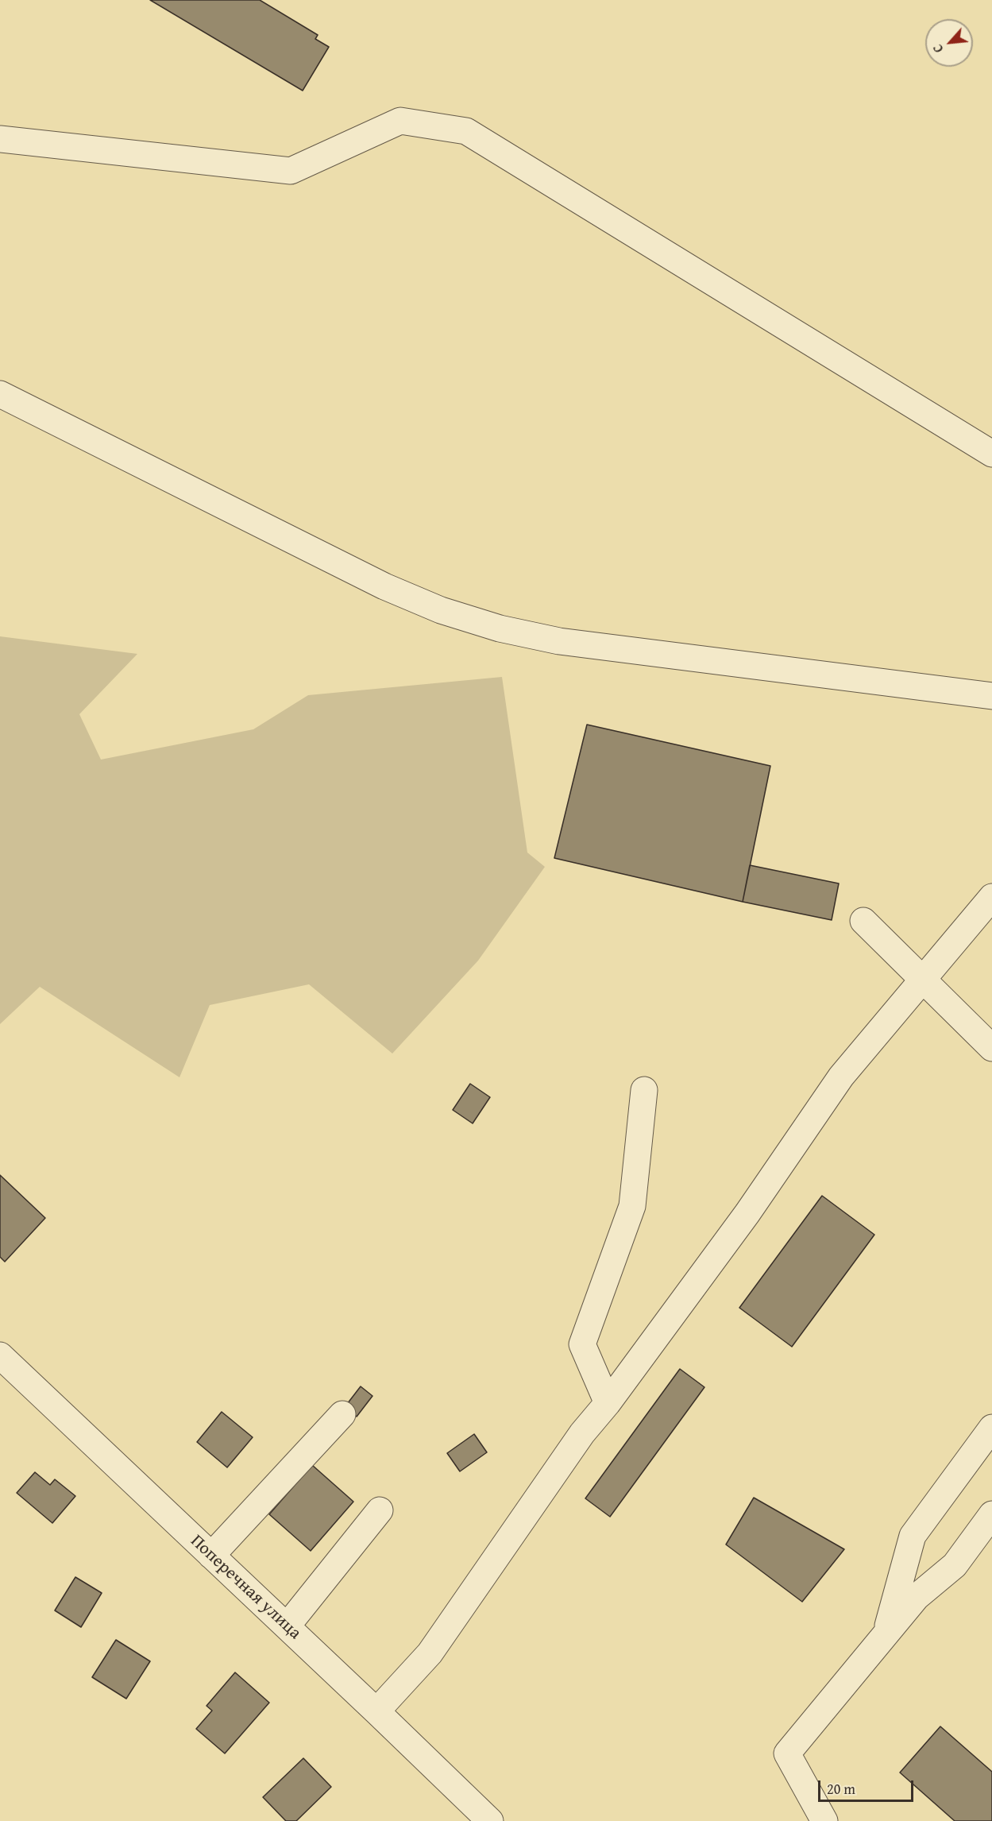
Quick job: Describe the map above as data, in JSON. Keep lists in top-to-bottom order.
{
  "streets": {
    "street": ["Поперечная улица"]
  },
  "scale_bar": "20 m",
  "north": "bottom left"
}
